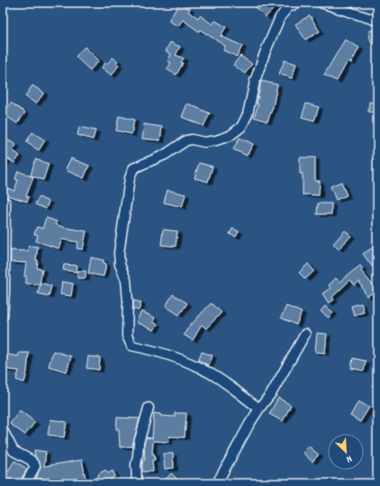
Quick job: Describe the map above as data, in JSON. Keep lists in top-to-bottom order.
{
  "north": "bottom right"
}
